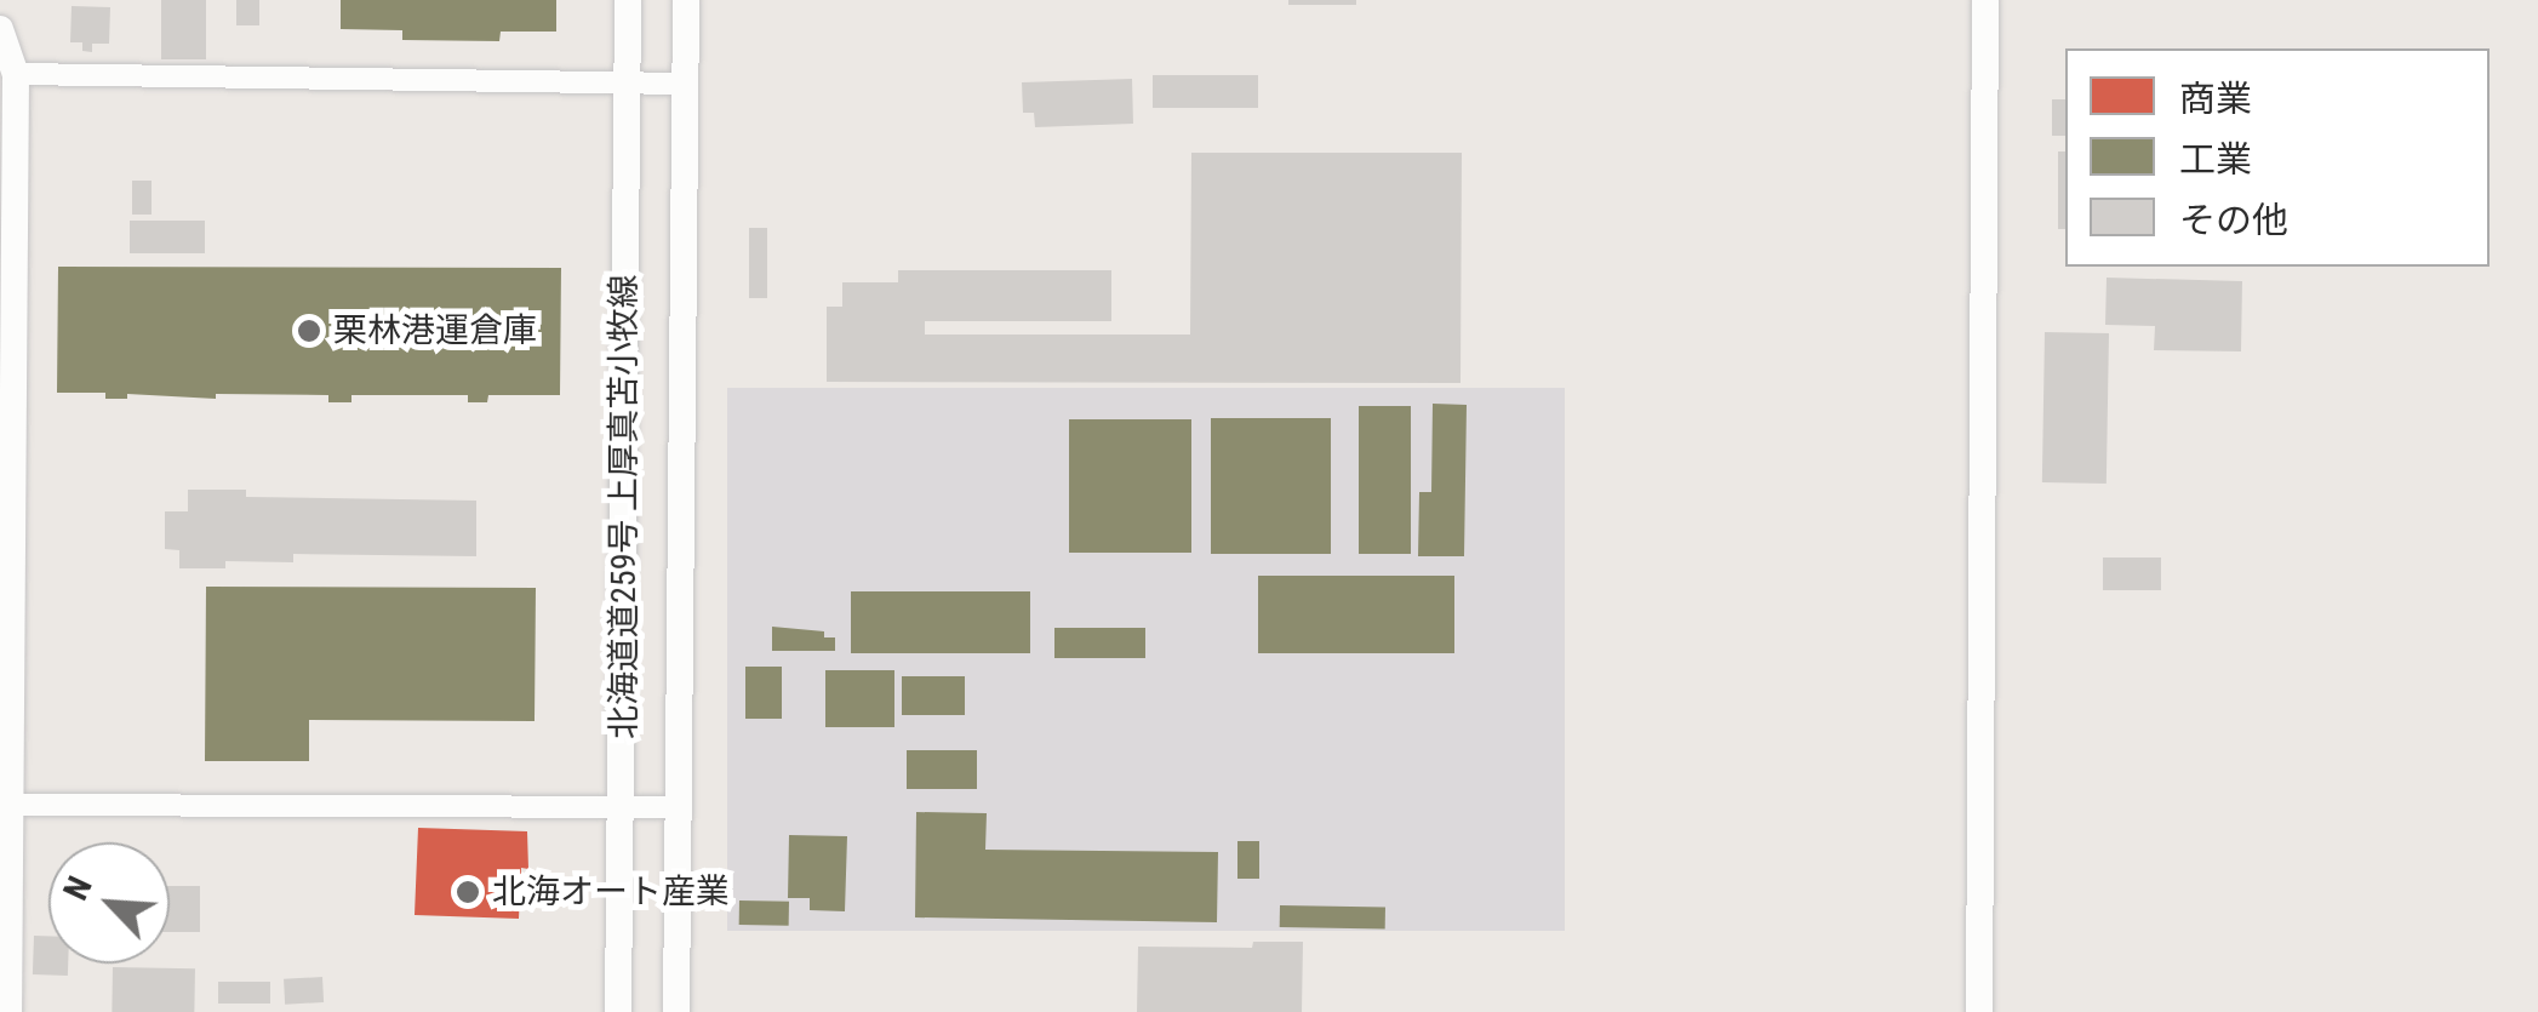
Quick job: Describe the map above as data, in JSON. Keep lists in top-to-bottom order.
{
  "streets": {
    "main road": ["北海道道259号 上厚真苫小牧線"]
  },
  "places": ["栗林港運倉庫", "北海オート産業"],
  "legend": ["商業", "工業", "その他"],
  "north": "top left"
}
